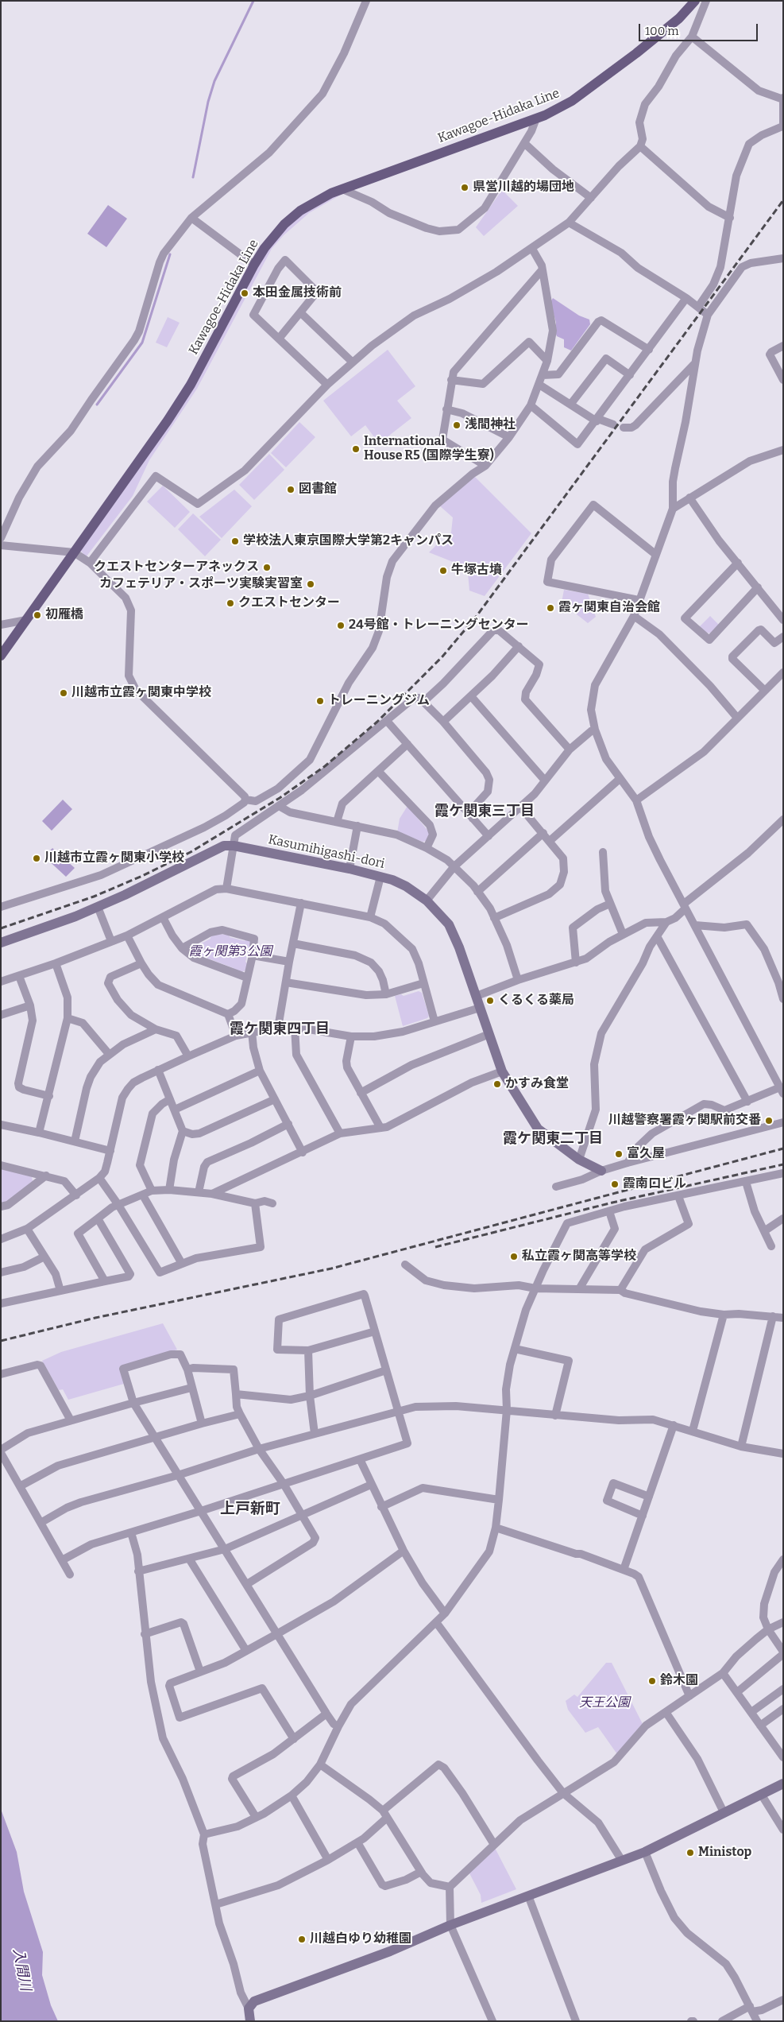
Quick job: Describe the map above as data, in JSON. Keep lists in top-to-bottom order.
{
  "streets": {
    "main road": ["Kawagoe-Hidaka Line"],
    "street": ["Kasumihigashi-dori"]
  },
  "districts": [
    "霞ケ関東三丁目",
    "霞ケ関東四丁目",
    "霞ケ関東二丁目",
    "上戸新町"
  ],
  "water": ["入間川"],
  "parks": ["霞ヶ関第3公園", "天王公園"],
  "places": [
    "県営川越的場団地",
    "本田金属技術前",
    "浅間神社",
    "International House R5 (国際学生寮)",
    "図書館",
    "学校法人東京国際大学第2キャンパス",
    "クエストセンターアネックス",
    "牛塚古墳",
    "カフェテリア・スポーツ実験実習室",
    "クエストセンター",
    "霞ヶ関東自治会館",
    "初雁橋",
    "24号館・トレーニングセンター",
    "川越市立霞ヶ関東中学校",
    "トレーニングジム",
    "川越市立霞ヶ関東小学校",
    "くるくる薬局",
    "かすみ食堂",
    "川越警察署霞ヶ関駅前交番",
    "富久屋",
    "霞南口ビル",
    "私立霞ヶ関高等学校",
    "鈴木園",
    "Ministop",
    "川越白ゆり幼稚園"
  ],
  "scale_bar": "100 m"
}
